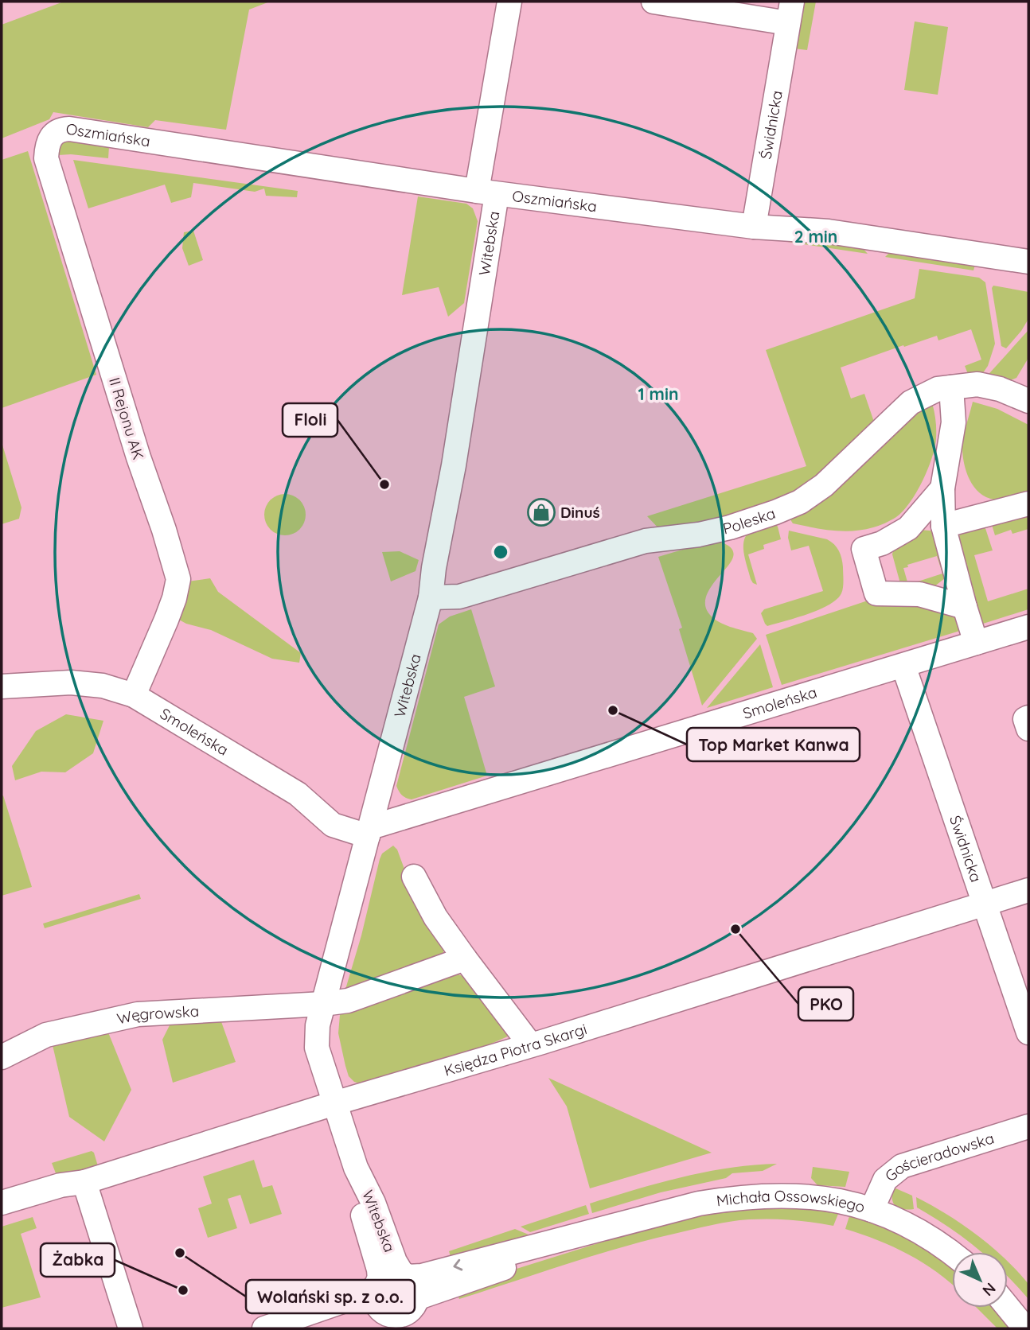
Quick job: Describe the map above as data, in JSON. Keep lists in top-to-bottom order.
{
  "streets": {
    "street": [
      "Świdnicka",
      "Oszmiańska",
      "Witebska",
      "II Rejonu AK",
      "Poleska",
      "Smoleńska",
      "Węgrowska",
      "Księdza Piotra Skargi",
      "Gościeradowska",
      "Michała Ossowskiego"
    ]
  },
  "crossings": [
    ["Świdnicka", "Oszmiańska"],
    ["Świdnicka", "Smoleńska"],
    ["Świdnicka", "Księdza Piotra Skargi"],
    ["Oszmiańska", "Witebska"],
    ["Oszmiańska", "II Rejonu AK"],
    ["Witebska", "Poleska"],
    ["Witebska", "Smoleńska"],
    ["Witebska", "Węgrowska"],
    ["Witebska", "Księdza Piotra Skargi"],
    ["Witebska", "Michała Ossowskiego"],
    ["II Rejonu AK", "Smoleńska"],
    ["Gościeradowska", "Michała Ossowskiego"]
  ],
  "places": {
    "other": [
      "Floli",
      "Top Market Kanwa",
      "PKO",
      "Wolański sp. z o.o.",
      "Żabka"
    ],
    "shop": ["Dinuś"]
  },
  "north": "bottom right",
  "rings": ["2 min", "1 min"]
}
